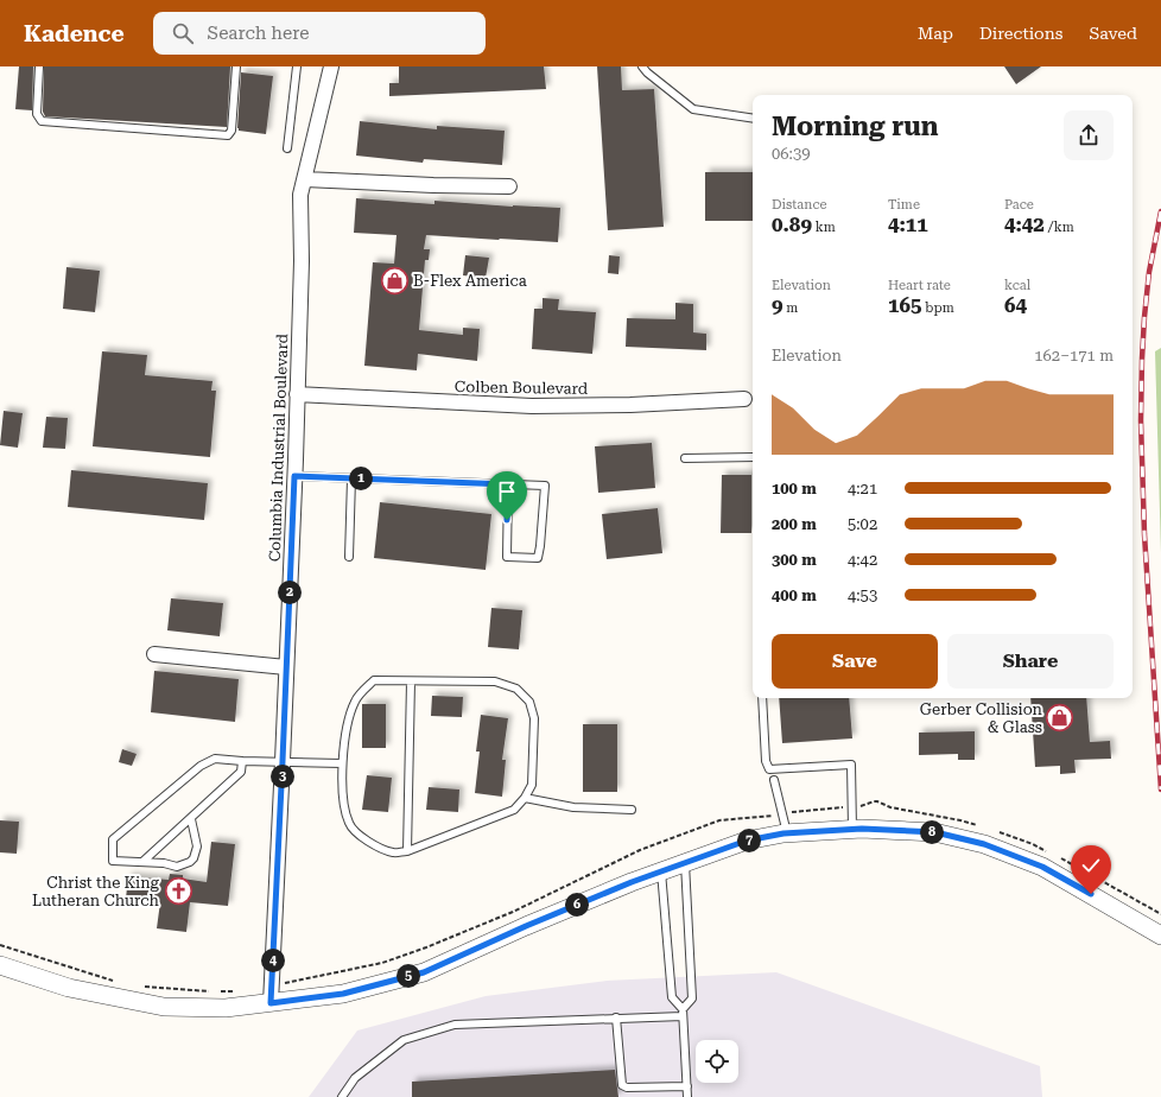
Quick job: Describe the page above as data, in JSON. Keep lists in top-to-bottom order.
{
  "streets": {
    "street": ["Colben Boulevard", "Columbia Industrial Boulevard"]
  },
  "crossings": [
    ["Colben Boulevard", "Columbia Industrial Boulevard"]
  ],
  "places": {
    "shop": ["B-Flex America", "Gerber Collision & Glass"],
    "church": ["Christ the King Lutheran Church"]
  },
  "page": {
    "header": "Kadence",
    "search": "Search here",
    "nav": ["Map", "Directions", "Saved"],
    "heading": ["Morning run", "06:39"],
    "stats": [
      ["Distance", "0.89 km"],
      ["Time", "4:11"],
      ["Pace", "4:42 /km"],
      ["Elevation", "9 m"],
      ["Heart rate", "165 bpm"],
      ["kcal", "64"]
    ],
    "chart": ["Elevation", "162–171 m"],
    "pins": [
      "1",
      "2",
      "3",
      "8",
      "7",
      "6",
      "4",
      "5"
    ],
    "list": [
      {
        "name": "100 m",
        "note": "4:21"
      },
      {
        "name": "200 m",
        "note": "5:02"
      },
      {
        "name": "300 m",
        "note": "4:42"
      },
      {
        "name": "400 m",
        "note": "4:53"
      }
    ],
    "buttons": ["Save", "Share"]
  }
}
